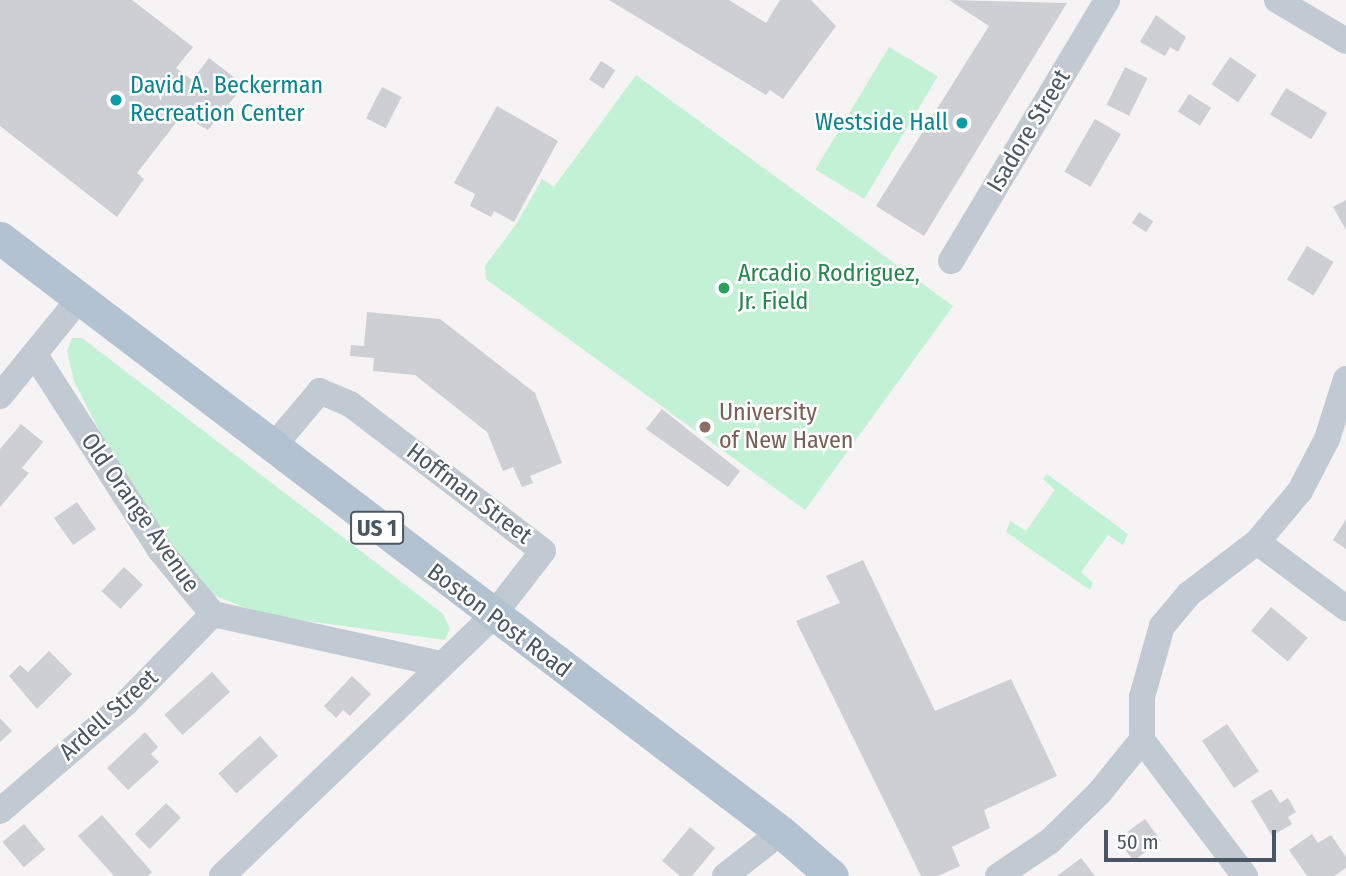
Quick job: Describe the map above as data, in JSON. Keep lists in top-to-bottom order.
{
  "streets": {
    "main road": ["US 1", "Boston Post Road"],
    "street": [
      "Isadore Street",
      "Hoffman Street",
      "Old Orange Avenue",
      "Ardell Street"
    ]
  },
  "crossings": [
    ["Hoffman Street", "Old Orange Avenue"],
    ["Hoffman Street", "Boston Post Road"],
    ["Old Orange Avenue", "Ardell Street"]
  ],
  "places": [
    "David A. Beckerman Recreation Center",
    "Westside Hall",
    "Arcadio Rodriguez, Jr. Field",
    "University of New Haven"
  ],
  "scale_bar": "50 m"
}
